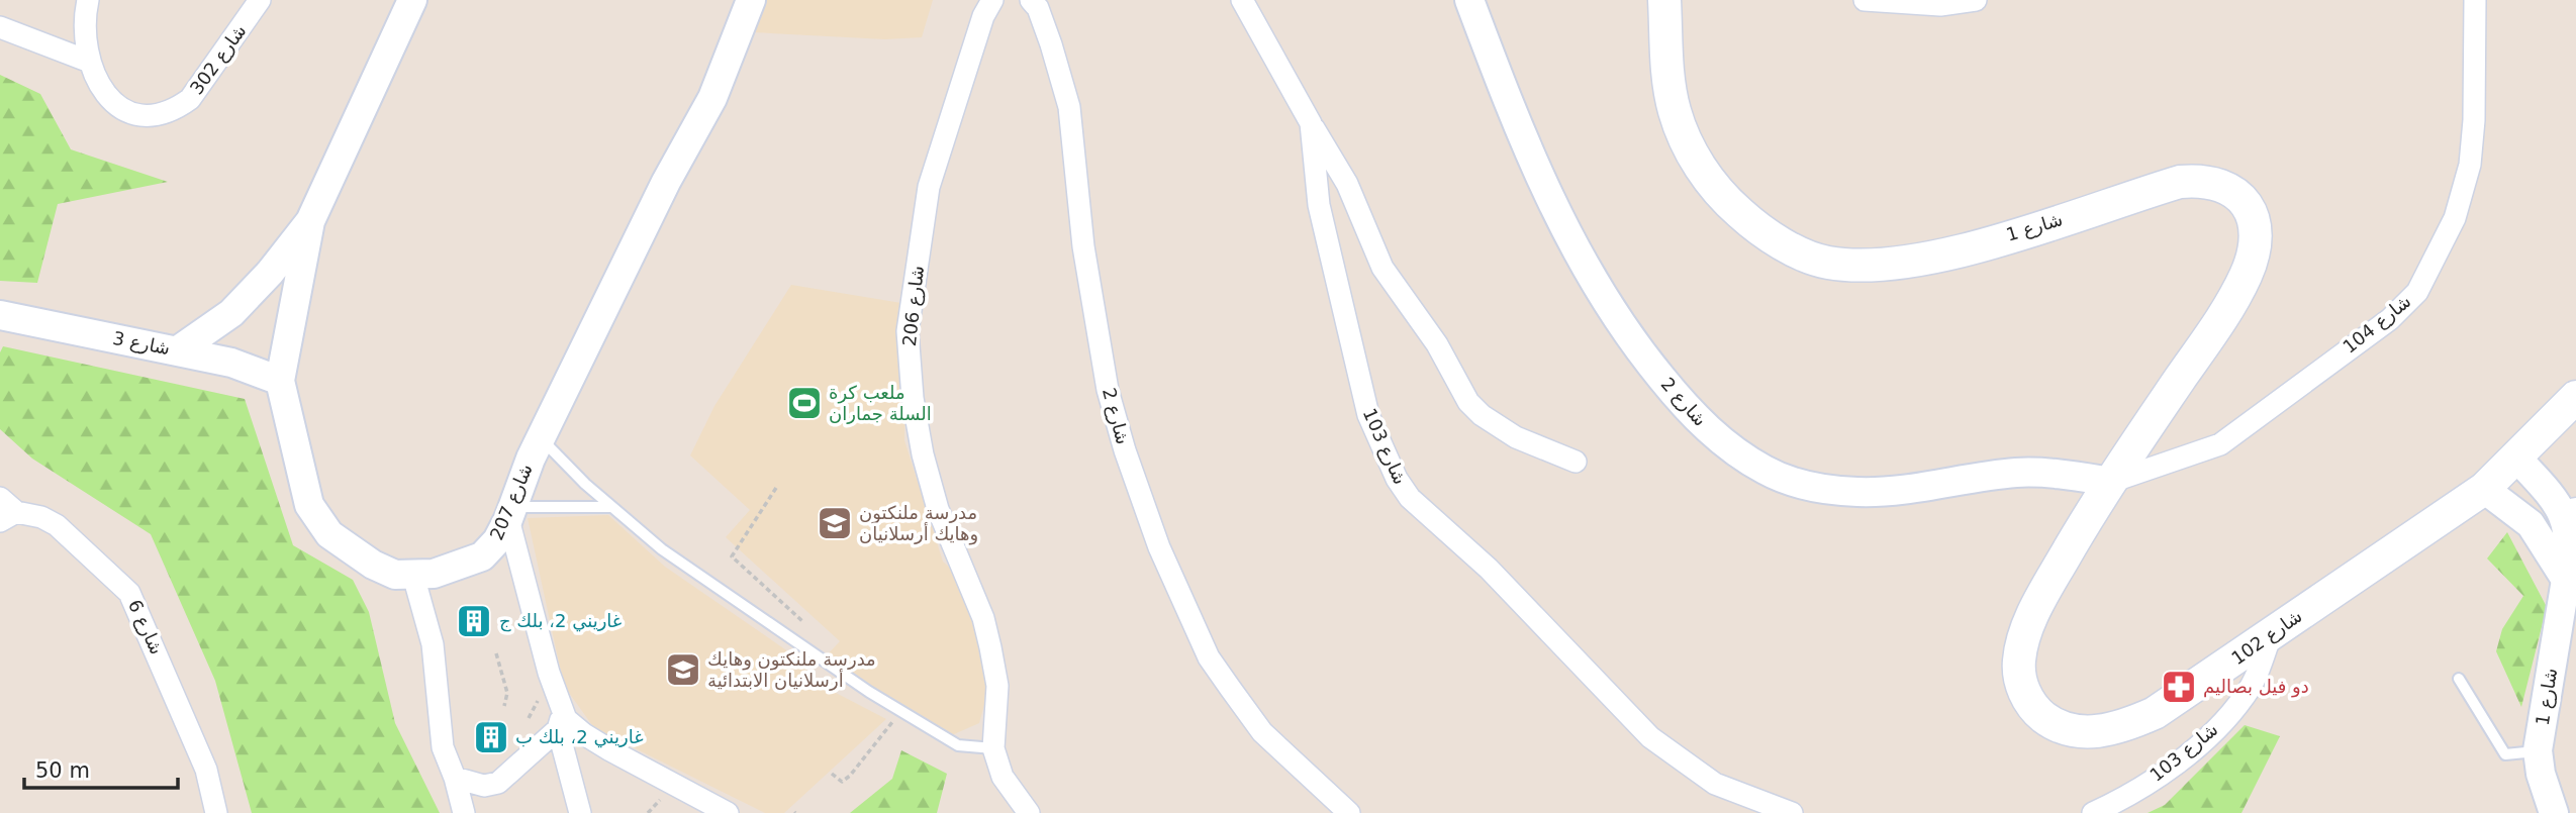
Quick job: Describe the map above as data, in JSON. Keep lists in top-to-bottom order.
{
  "streets": {
    "main road": ["شارع 1", "شارع 102"],
    "street": [
      "شارع 302",
      "شارع 206",
      "شارع 104",
      "شارع 3",
      "شارع 2",
      "شارع 103",
      "شارع 207",
      "شارع 6"
    ]
  },
  "crossings": [
    ["شارع 1", "شارع 104"],
    ["شارع 1", "شارع 2"],
    ["شارع 1", "شارع 102"],
    ["شارع 104", "شارع 2"],
    ["شارع 104", "شارع 102"],
    ["شارع 3", "شارع 207"],
    ["شارع 2", "شارع 102"],
    ["شارع 103", "شارع 102"]
  ],
  "places": {
    "sports": ["ملعب كرة السلة جماران"],
    "school or university": ["مدرسة ملنكتون وهايك أرسلانيان", "مدرسة ملنكتون وهايك أرسلانيان الابتدائية"],
    "building": ["غاريني 2، بلك ج", "غاريني 2، بلك ب"],
    "pharmacy": ["دو فيل بصاليم"]
  },
  "scale_bar": "50 m"
}
